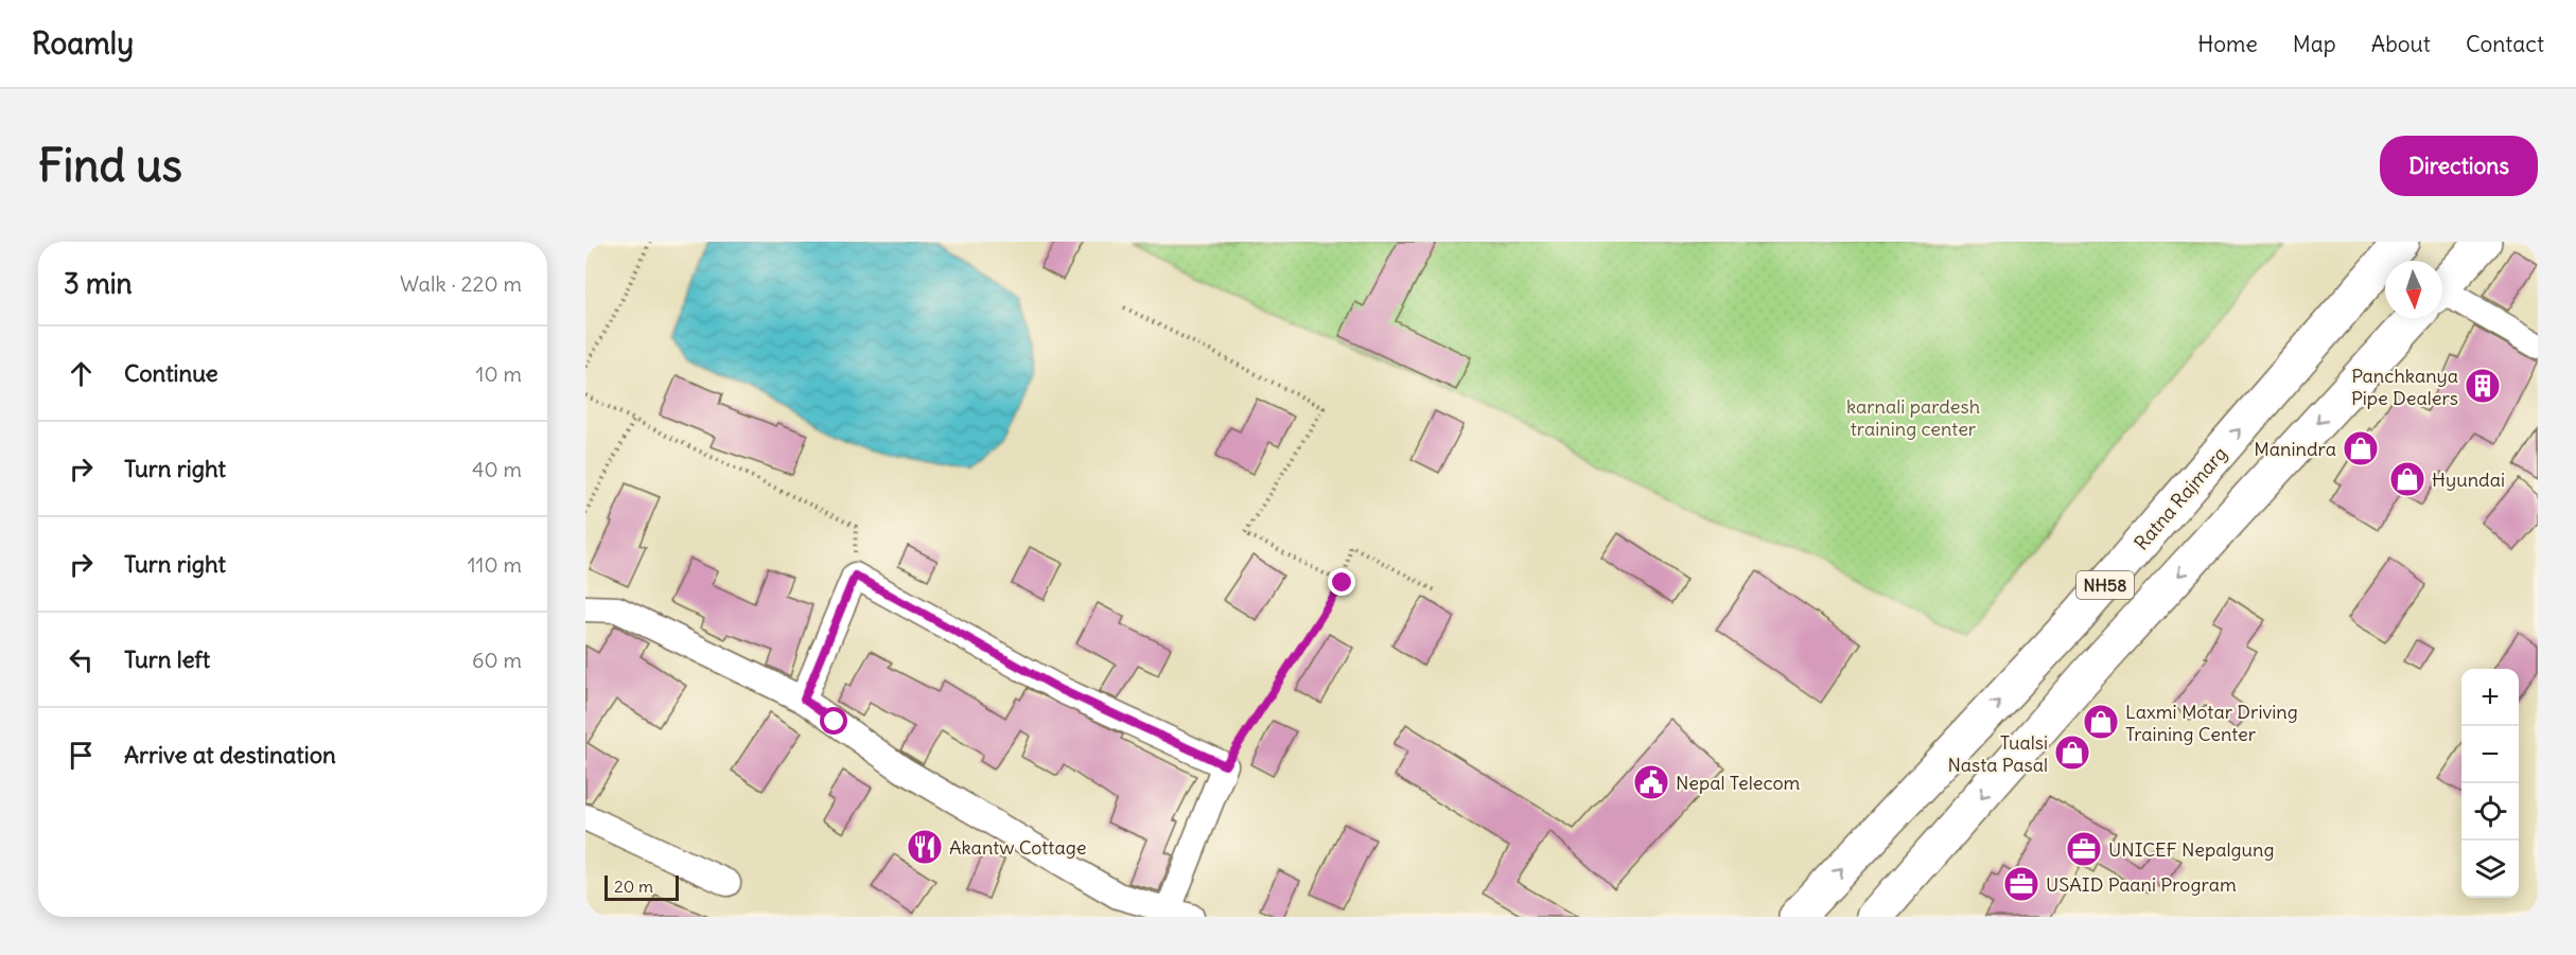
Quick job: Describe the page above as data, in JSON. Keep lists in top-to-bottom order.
{
  "streets": {
    "highway": ["Ratna Rajmarg", "NH58"]
  },
  "parks": ["karnali pardesh training center"],
  "places": {
    "building": ["Panchkanya Pipe Dealers"],
    "shop": [
      "Manindra",
      "Hyundai",
      "Laxmi Motar Driving Training Center",
      "Tualsi Nasta Pasal"
    ],
    "public building": ["Nepal Telecom"],
    "restaurant": ["Akantw Cottage"],
    "office": ["UNICEF Nepalgung", "USAID Paani Program"]
  },
  "scale_bar": "20 m",
  "north": "bottom",
  "page": {
    "header": "Roamly",
    "nav": [
      "Home",
      "Map",
      "About",
      "Contact"
    ],
    "buttons": "Directions",
    "title": "Find us",
    "heading": ["3 min", "Walk · 220 m"],
    "list": [
      ["Continue", "10 m"],
      ["Turn right", "40 m"],
      ["Turn right", "110 m"],
      ["Turn left", "60 m"],
      "Arrive at destination"
    ],
    "map_buttons": ["+", "−"],
    "scale": "20 m"
  }
}
